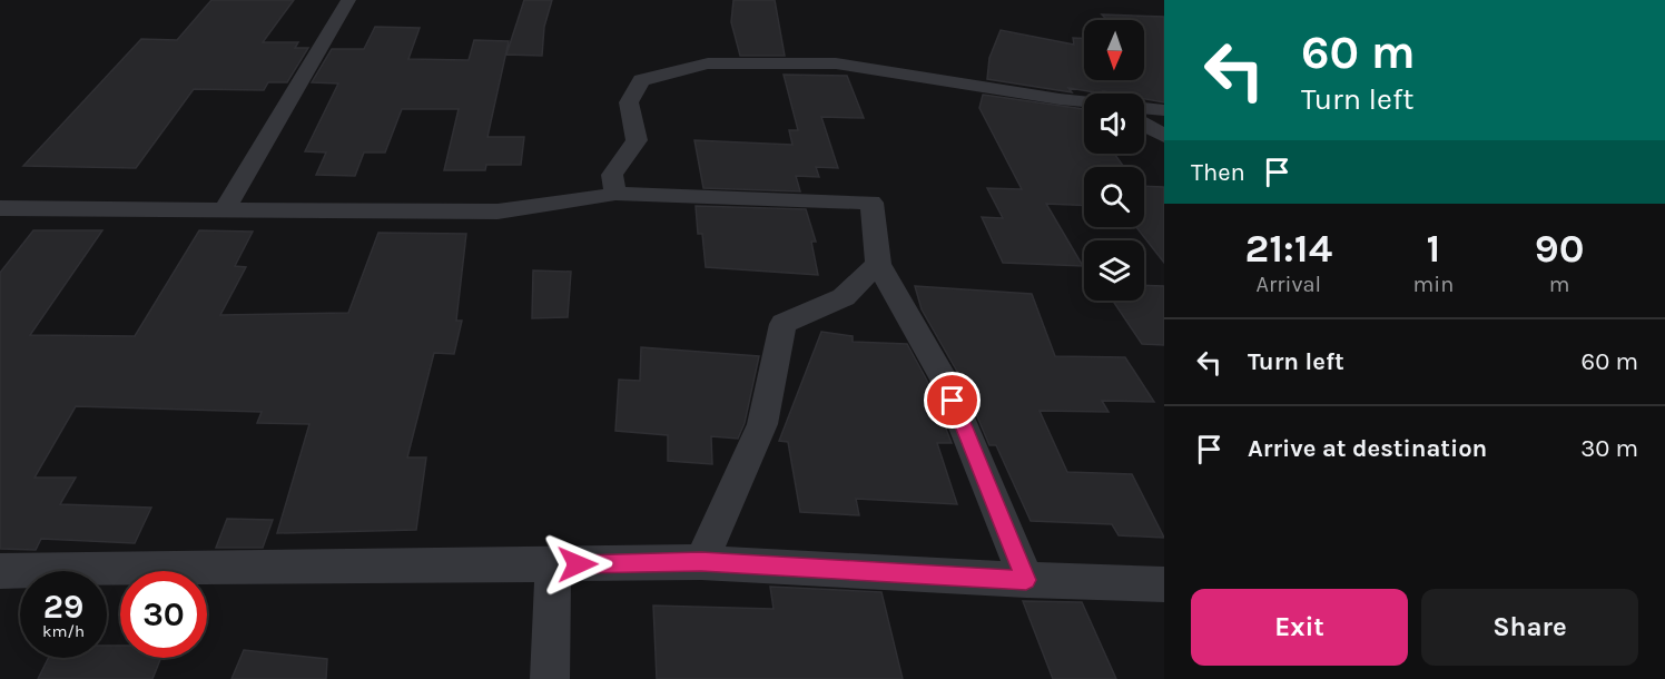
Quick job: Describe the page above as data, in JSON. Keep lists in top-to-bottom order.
{
  "north": "bottom",
  "page": {
    "turn": ["60 m", "Turn left"],
    "then": "Then",
    "eta": [
      "21:14",
      "Arrival",
      "1",
      "min",
      "90",
      "m"
    ],
    "list": [
      {
        "name": "Turn left",
        "value": "60 m"
      },
      {
        "name": "Arrive at destination",
        "value": "30 m"
      }
    ],
    "speed": "29 km/h",
    "limit": "30",
    "buttons": ["Exit", "Share"]
  }
}
